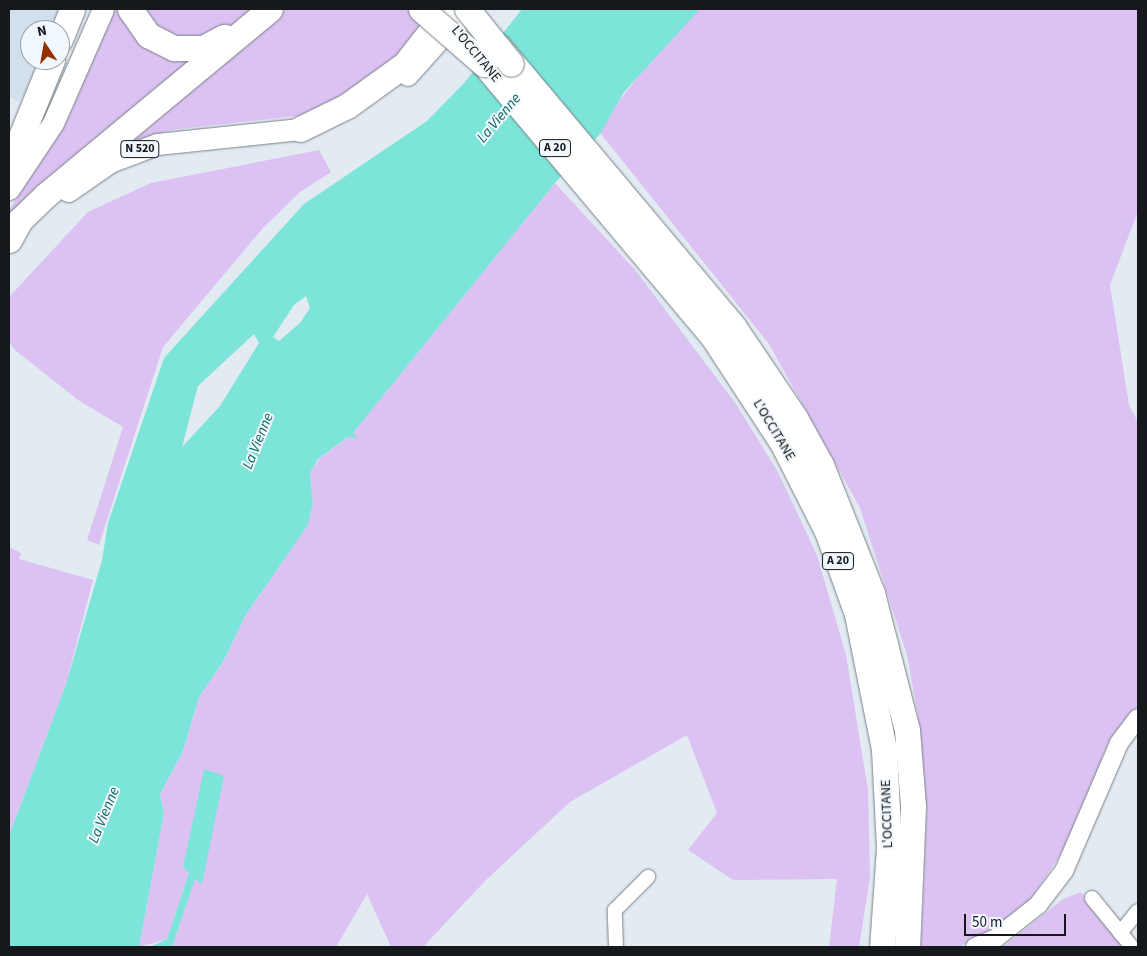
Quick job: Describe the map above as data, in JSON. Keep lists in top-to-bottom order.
{
  "streets": {
    "highway": ["L'OCCITANE", "A 20"],
    "main road": ["N 520"]
  },
  "water": ["La Vienne"],
  "scale_bar": "50 m",
  "north": "top"
}
